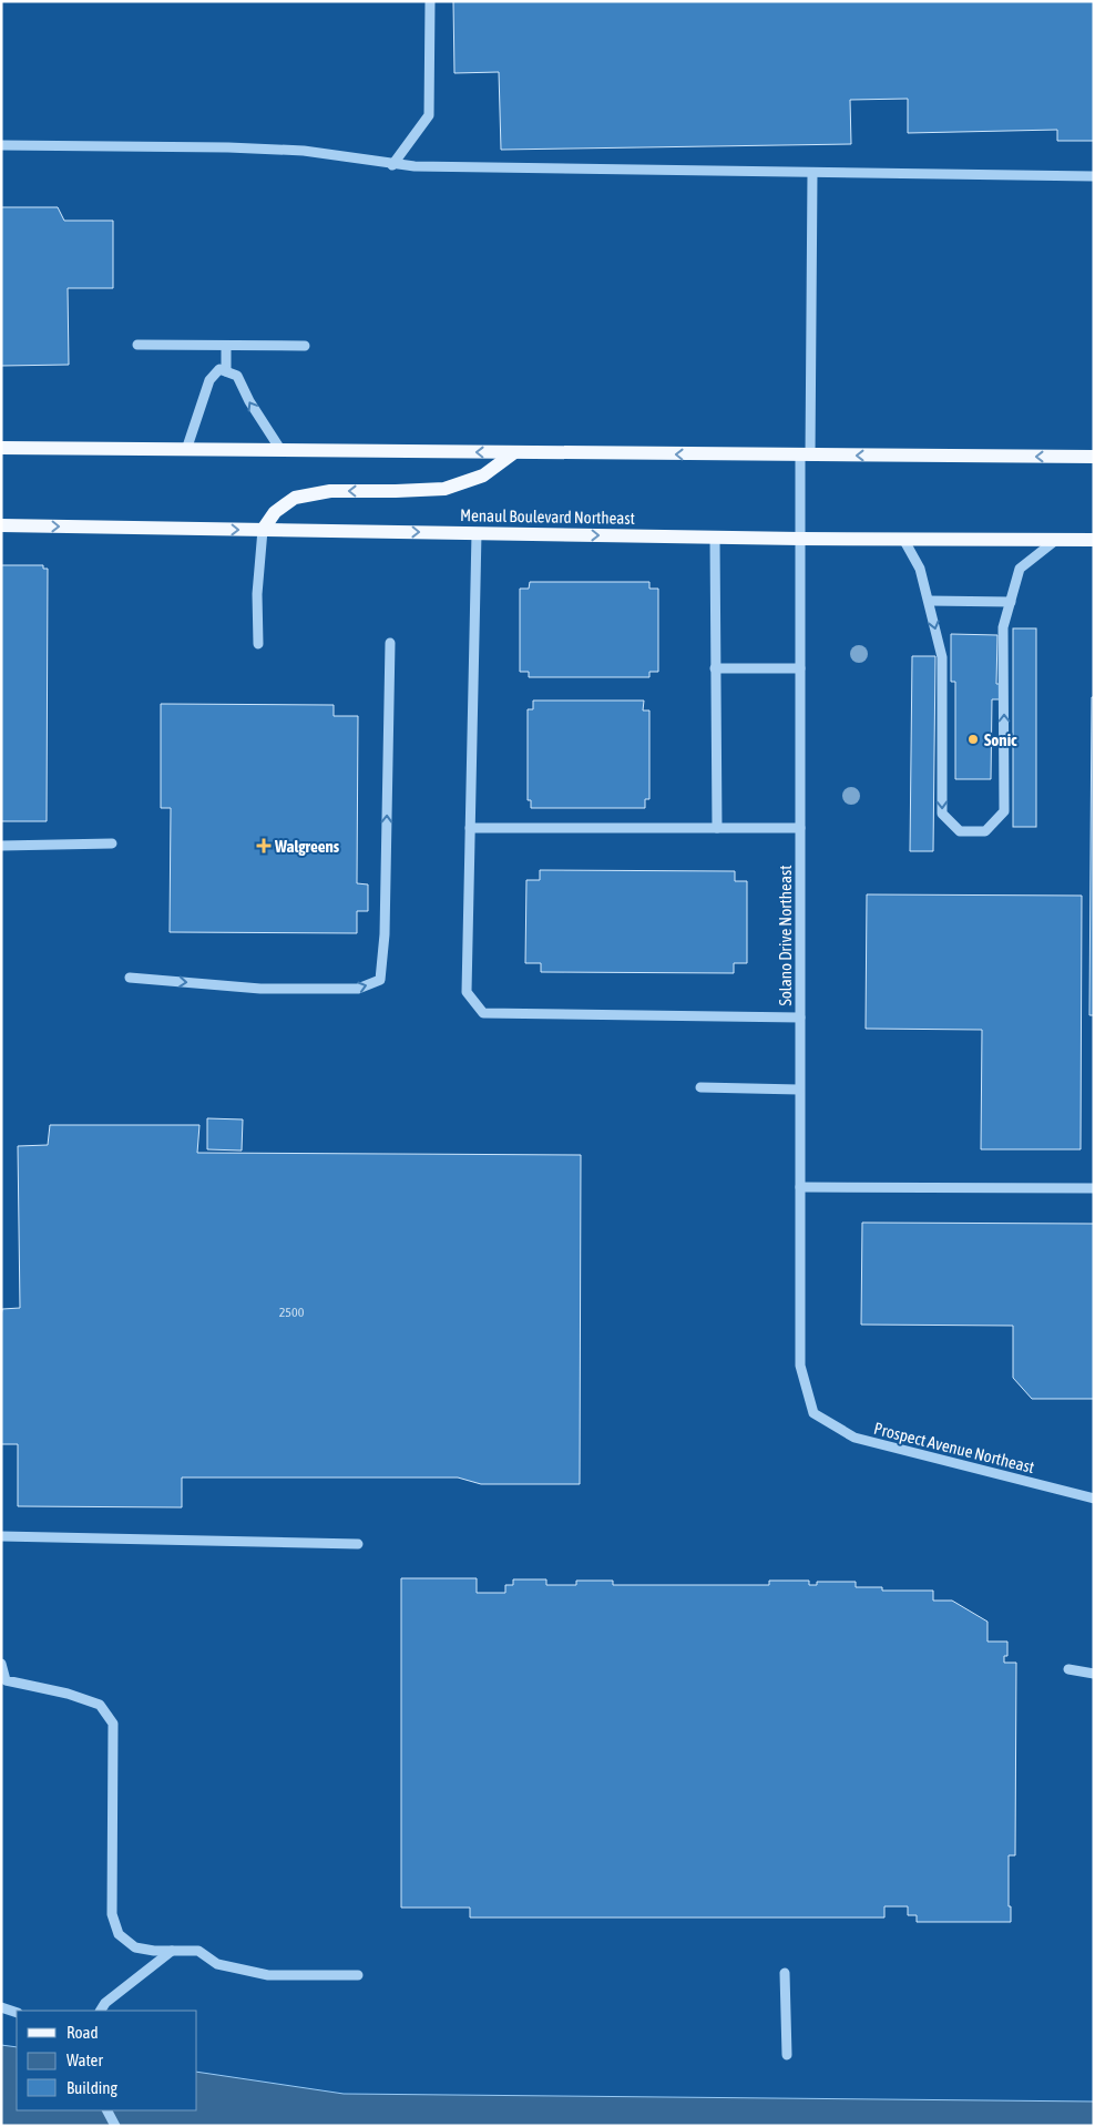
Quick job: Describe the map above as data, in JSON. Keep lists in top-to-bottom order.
{
  "streets": {
    "main road": ["Menaul Boulevard Northeast"],
    "street": ["Solano Drive Northeast", "Prospect Avenue Northeast"]
  },
  "crossings": [
    ["Menaul Boulevard Northeast", "Solano Drive Northeast"],
    ["Solano Drive Northeast", "Prospect Avenue Northeast"]
  ],
  "places": {
    "other": ["Sonic"],
    "health": ["Walgreens"]
  },
  "house_numbers": ["2500"],
  "legend": ["Road", "Water", "Building"]
}
